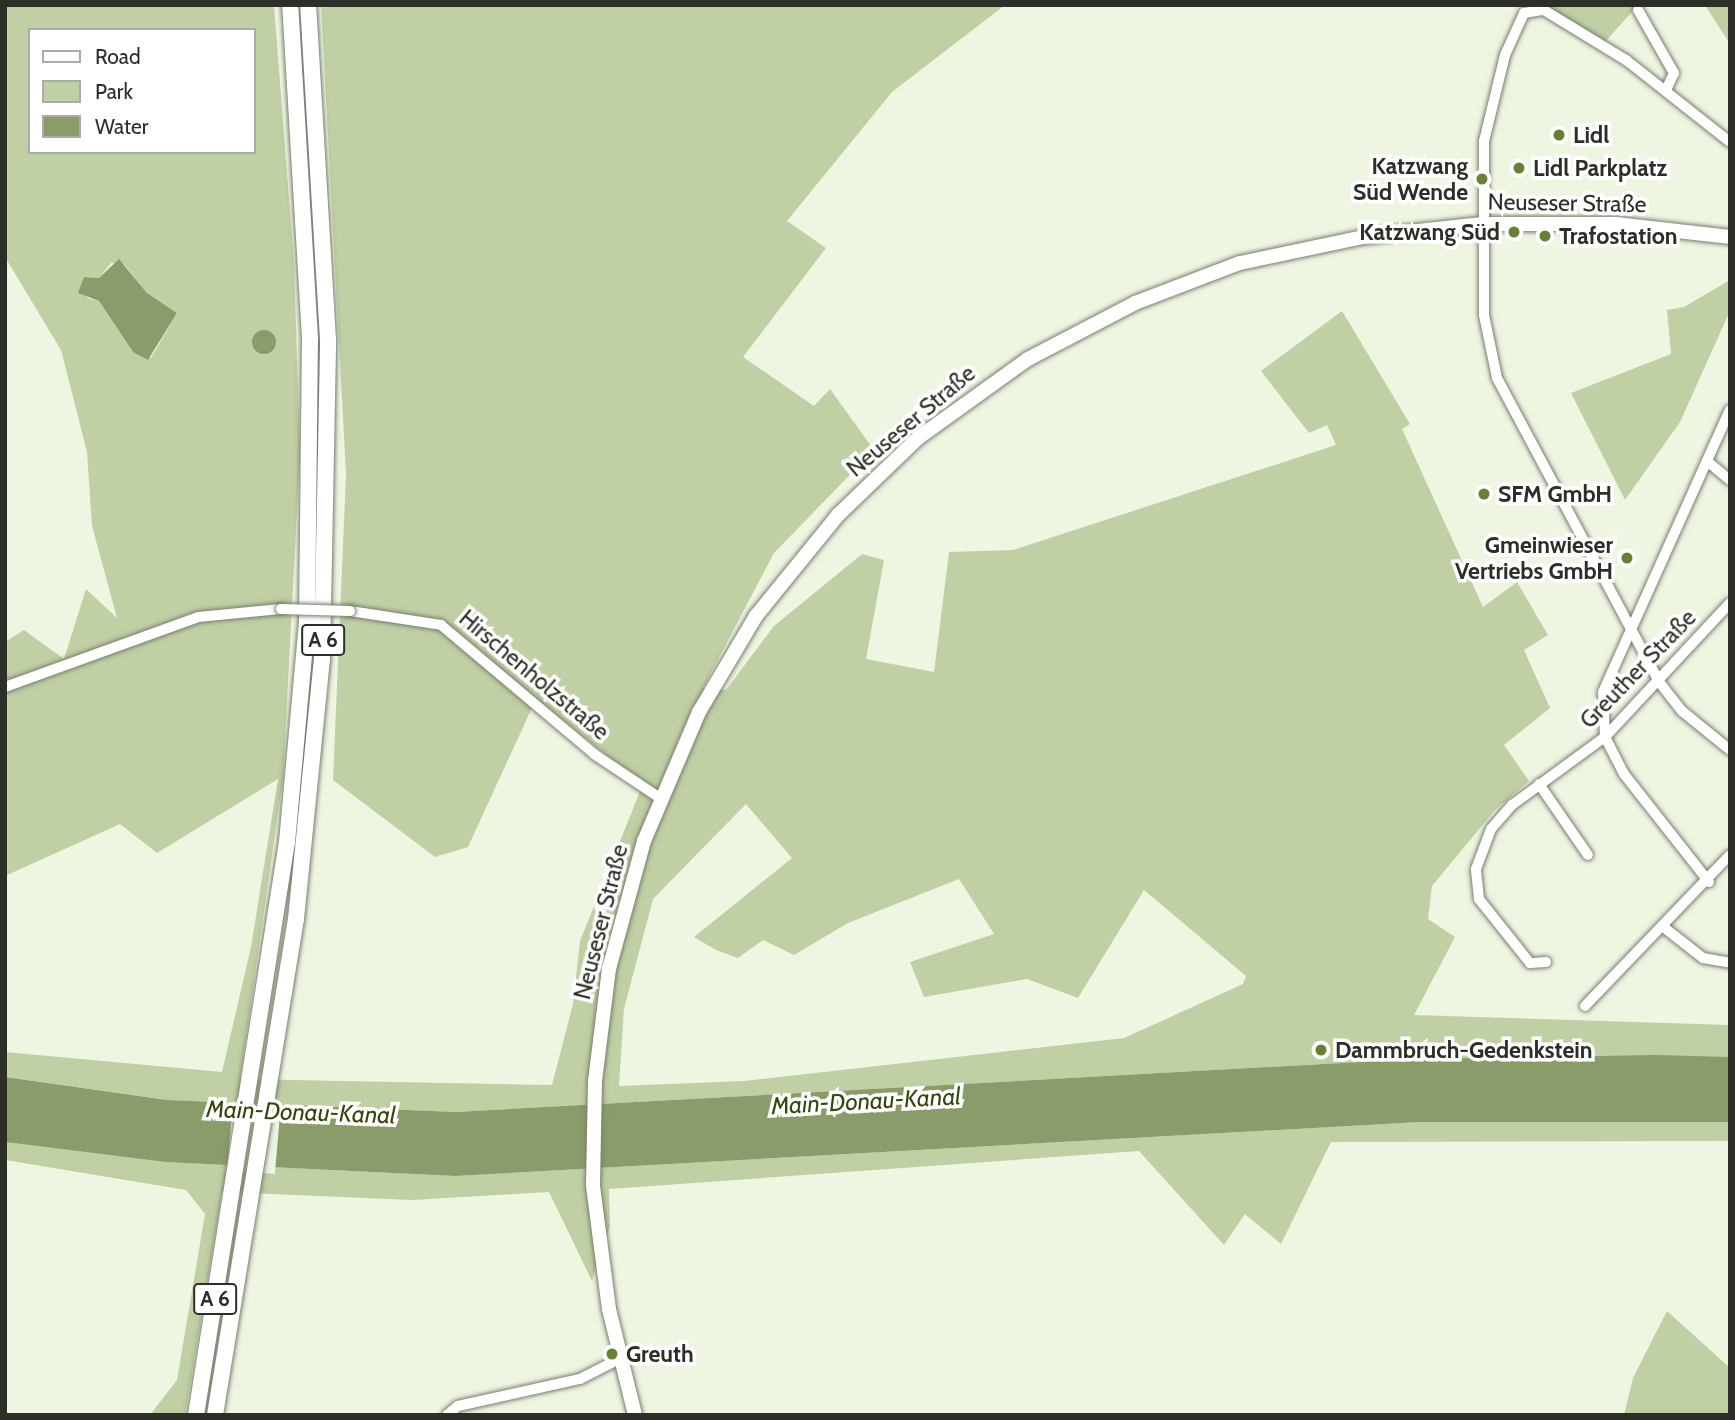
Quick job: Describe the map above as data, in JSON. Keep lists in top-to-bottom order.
{
  "streets": {
    "highway": ["A 6"],
    "main road": ["Neuseser Straße"],
    "street": ["Greuther Straße", "Hirschenholzstraße"]
  },
  "crossings": [
    ["Neuseser Straße", "Hirschenholzstraße"]
  ],
  "water": ["Main-Donau-Kanal"],
  "places": [
    "Lidl",
    "Lidl Parkplatz",
    "Katzwang Süd Wende",
    "Katzwang Süd",
    "Trafostation",
    "SFM GmbH",
    "Gmeinwieser Vertriebs GmbH",
    "Dammbruch-Gedenkstein",
    "Greuth"
  ],
  "legend": ["Road", "Park", "Water"]
}
